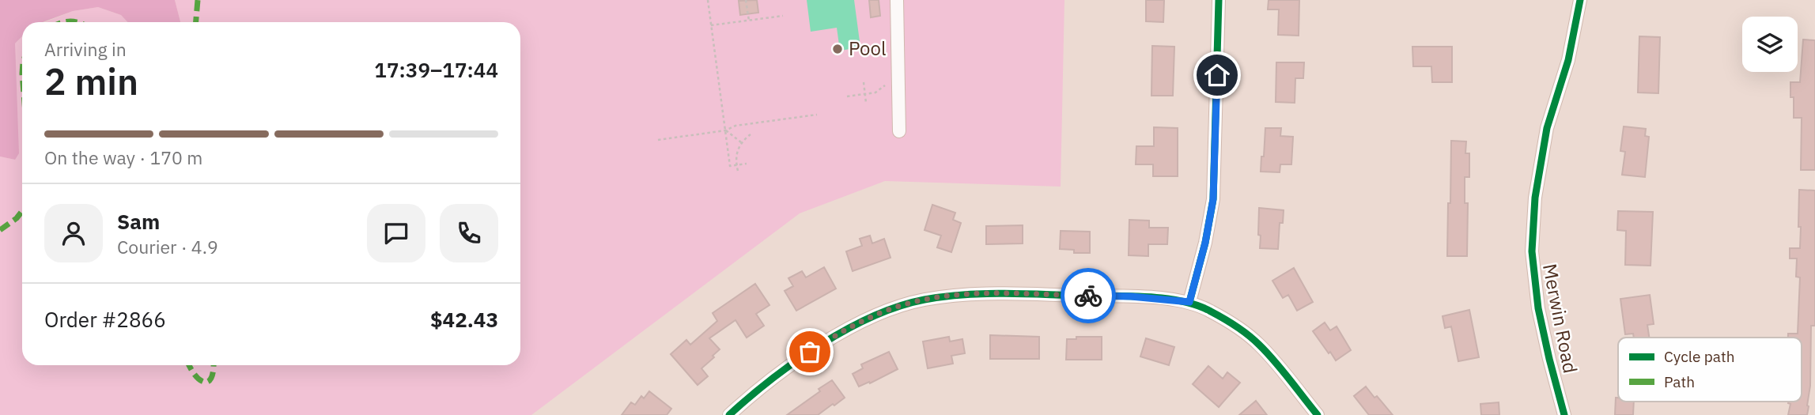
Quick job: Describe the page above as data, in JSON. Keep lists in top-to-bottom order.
{
  "streets": {
    "street": ["Merwin Road"]
  },
  "places": ["Pool"],
  "legend": ["Cycle path", "Path"],
  "page": {
    "heading": ["2 min", "Arriving in", "17:39–17:44"],
    "panel": [
      "Sam",
      "Courier · 4.9",
      "Order #2866",
      "$42.43"
    ],
    "bar": "On the way · 170 m"
  }
}
